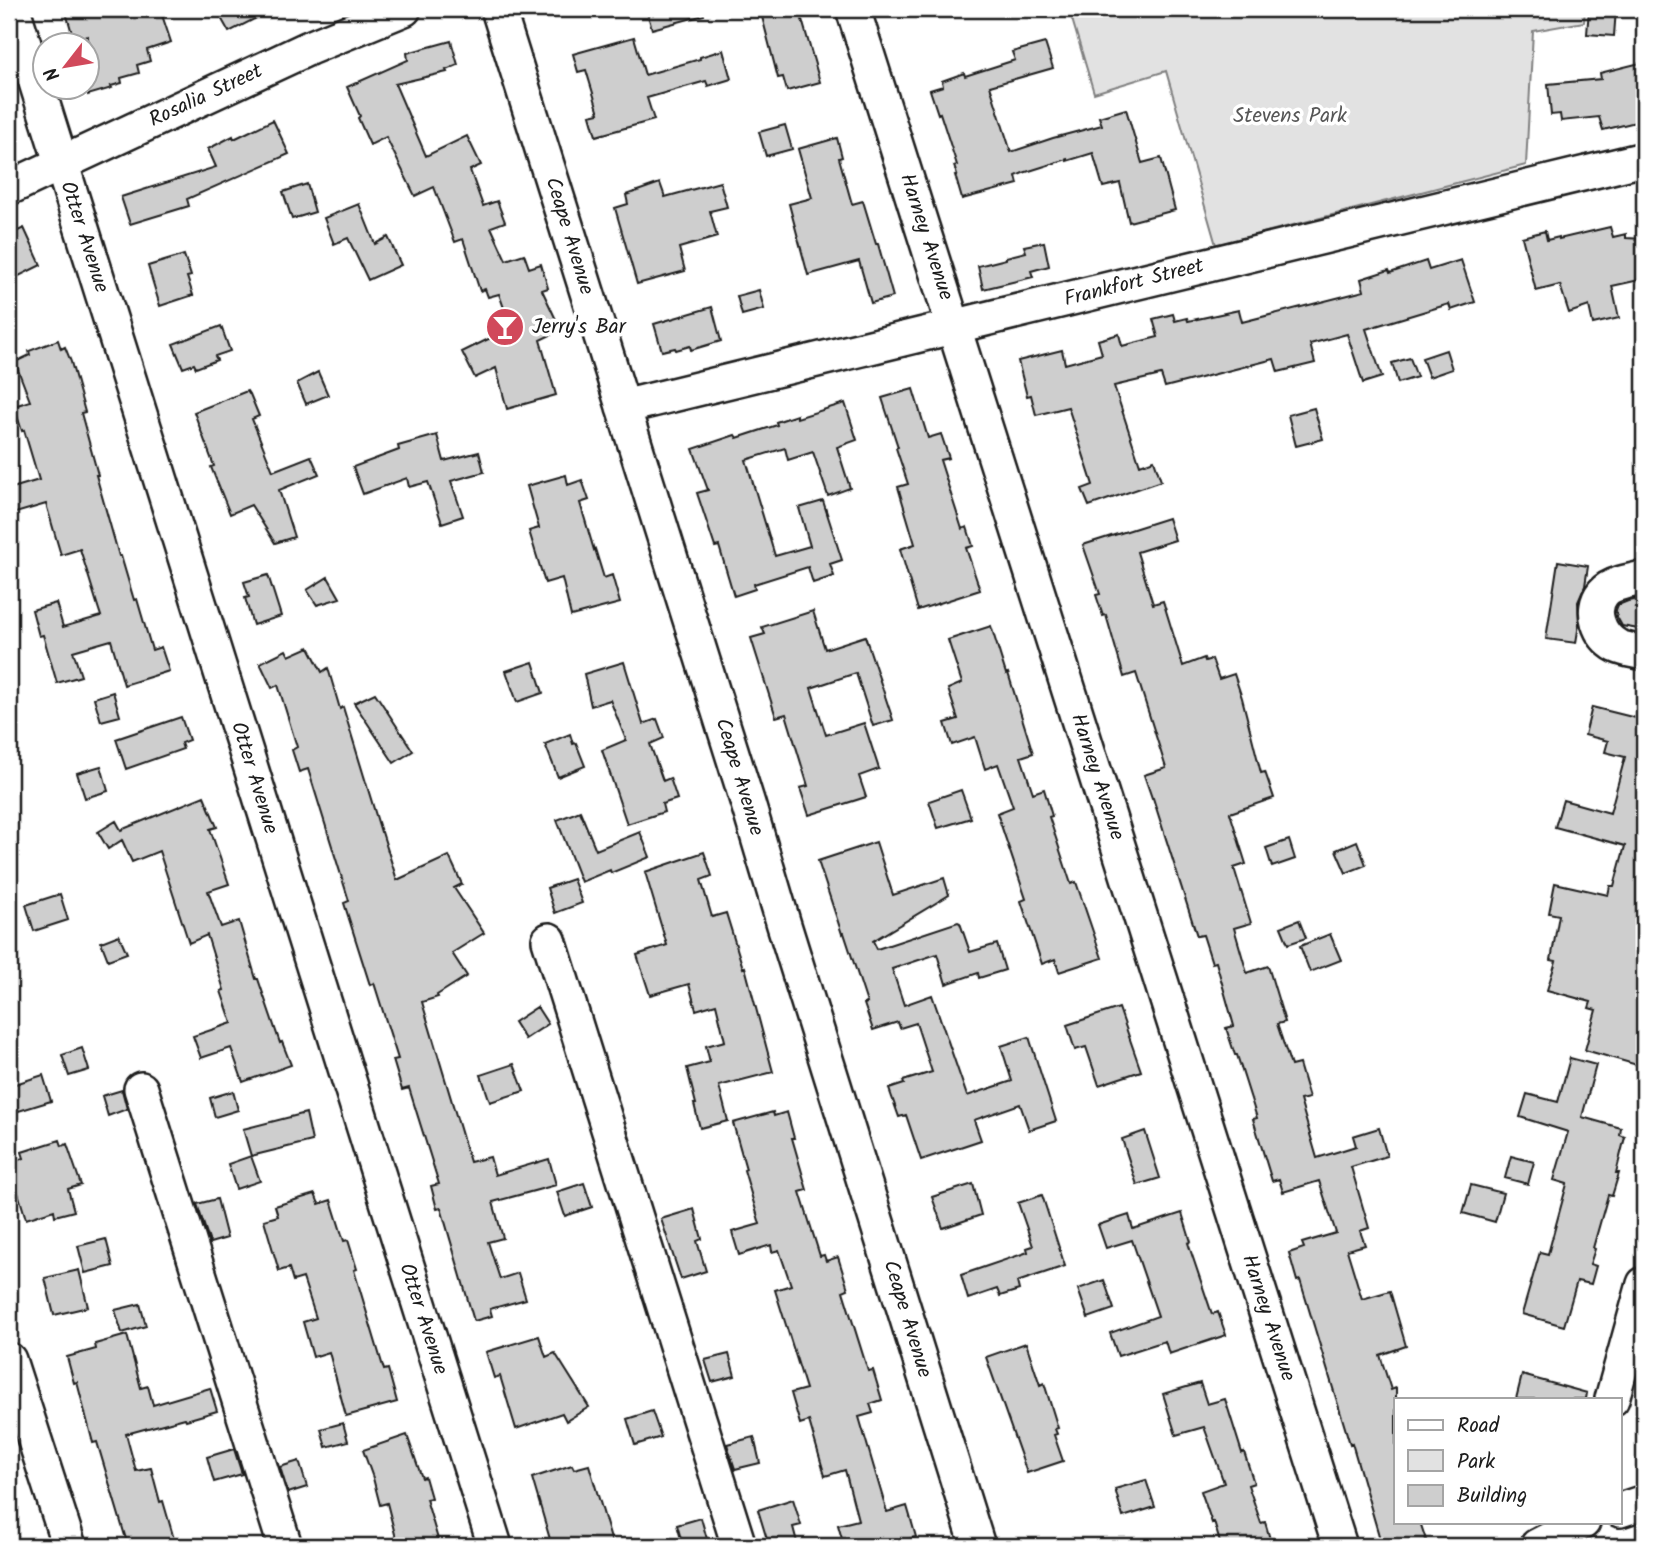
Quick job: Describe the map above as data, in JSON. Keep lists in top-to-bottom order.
{
  "streets": {
    "street": [
      "Rosalia Street",
      "Ceape Avenue",
      "Otter Avenue",
      "Harney Avenue",
      "Frankfort Street"
    ]
  },
  "crossings": [
    ["Rosalia Street", "Otter Avenue"],
    ["Ceape Avenue", "Frankfort Street"],
    ["Harney Avenue", "Frankfort Street"]
  ],
  "parks": ["Stevens Park"],
  "places": {
    "bar": ["Jerry's Bar"]
  },
  "legend": ["Road", "Park", "Building"],
  "north": "bottom left"
}
